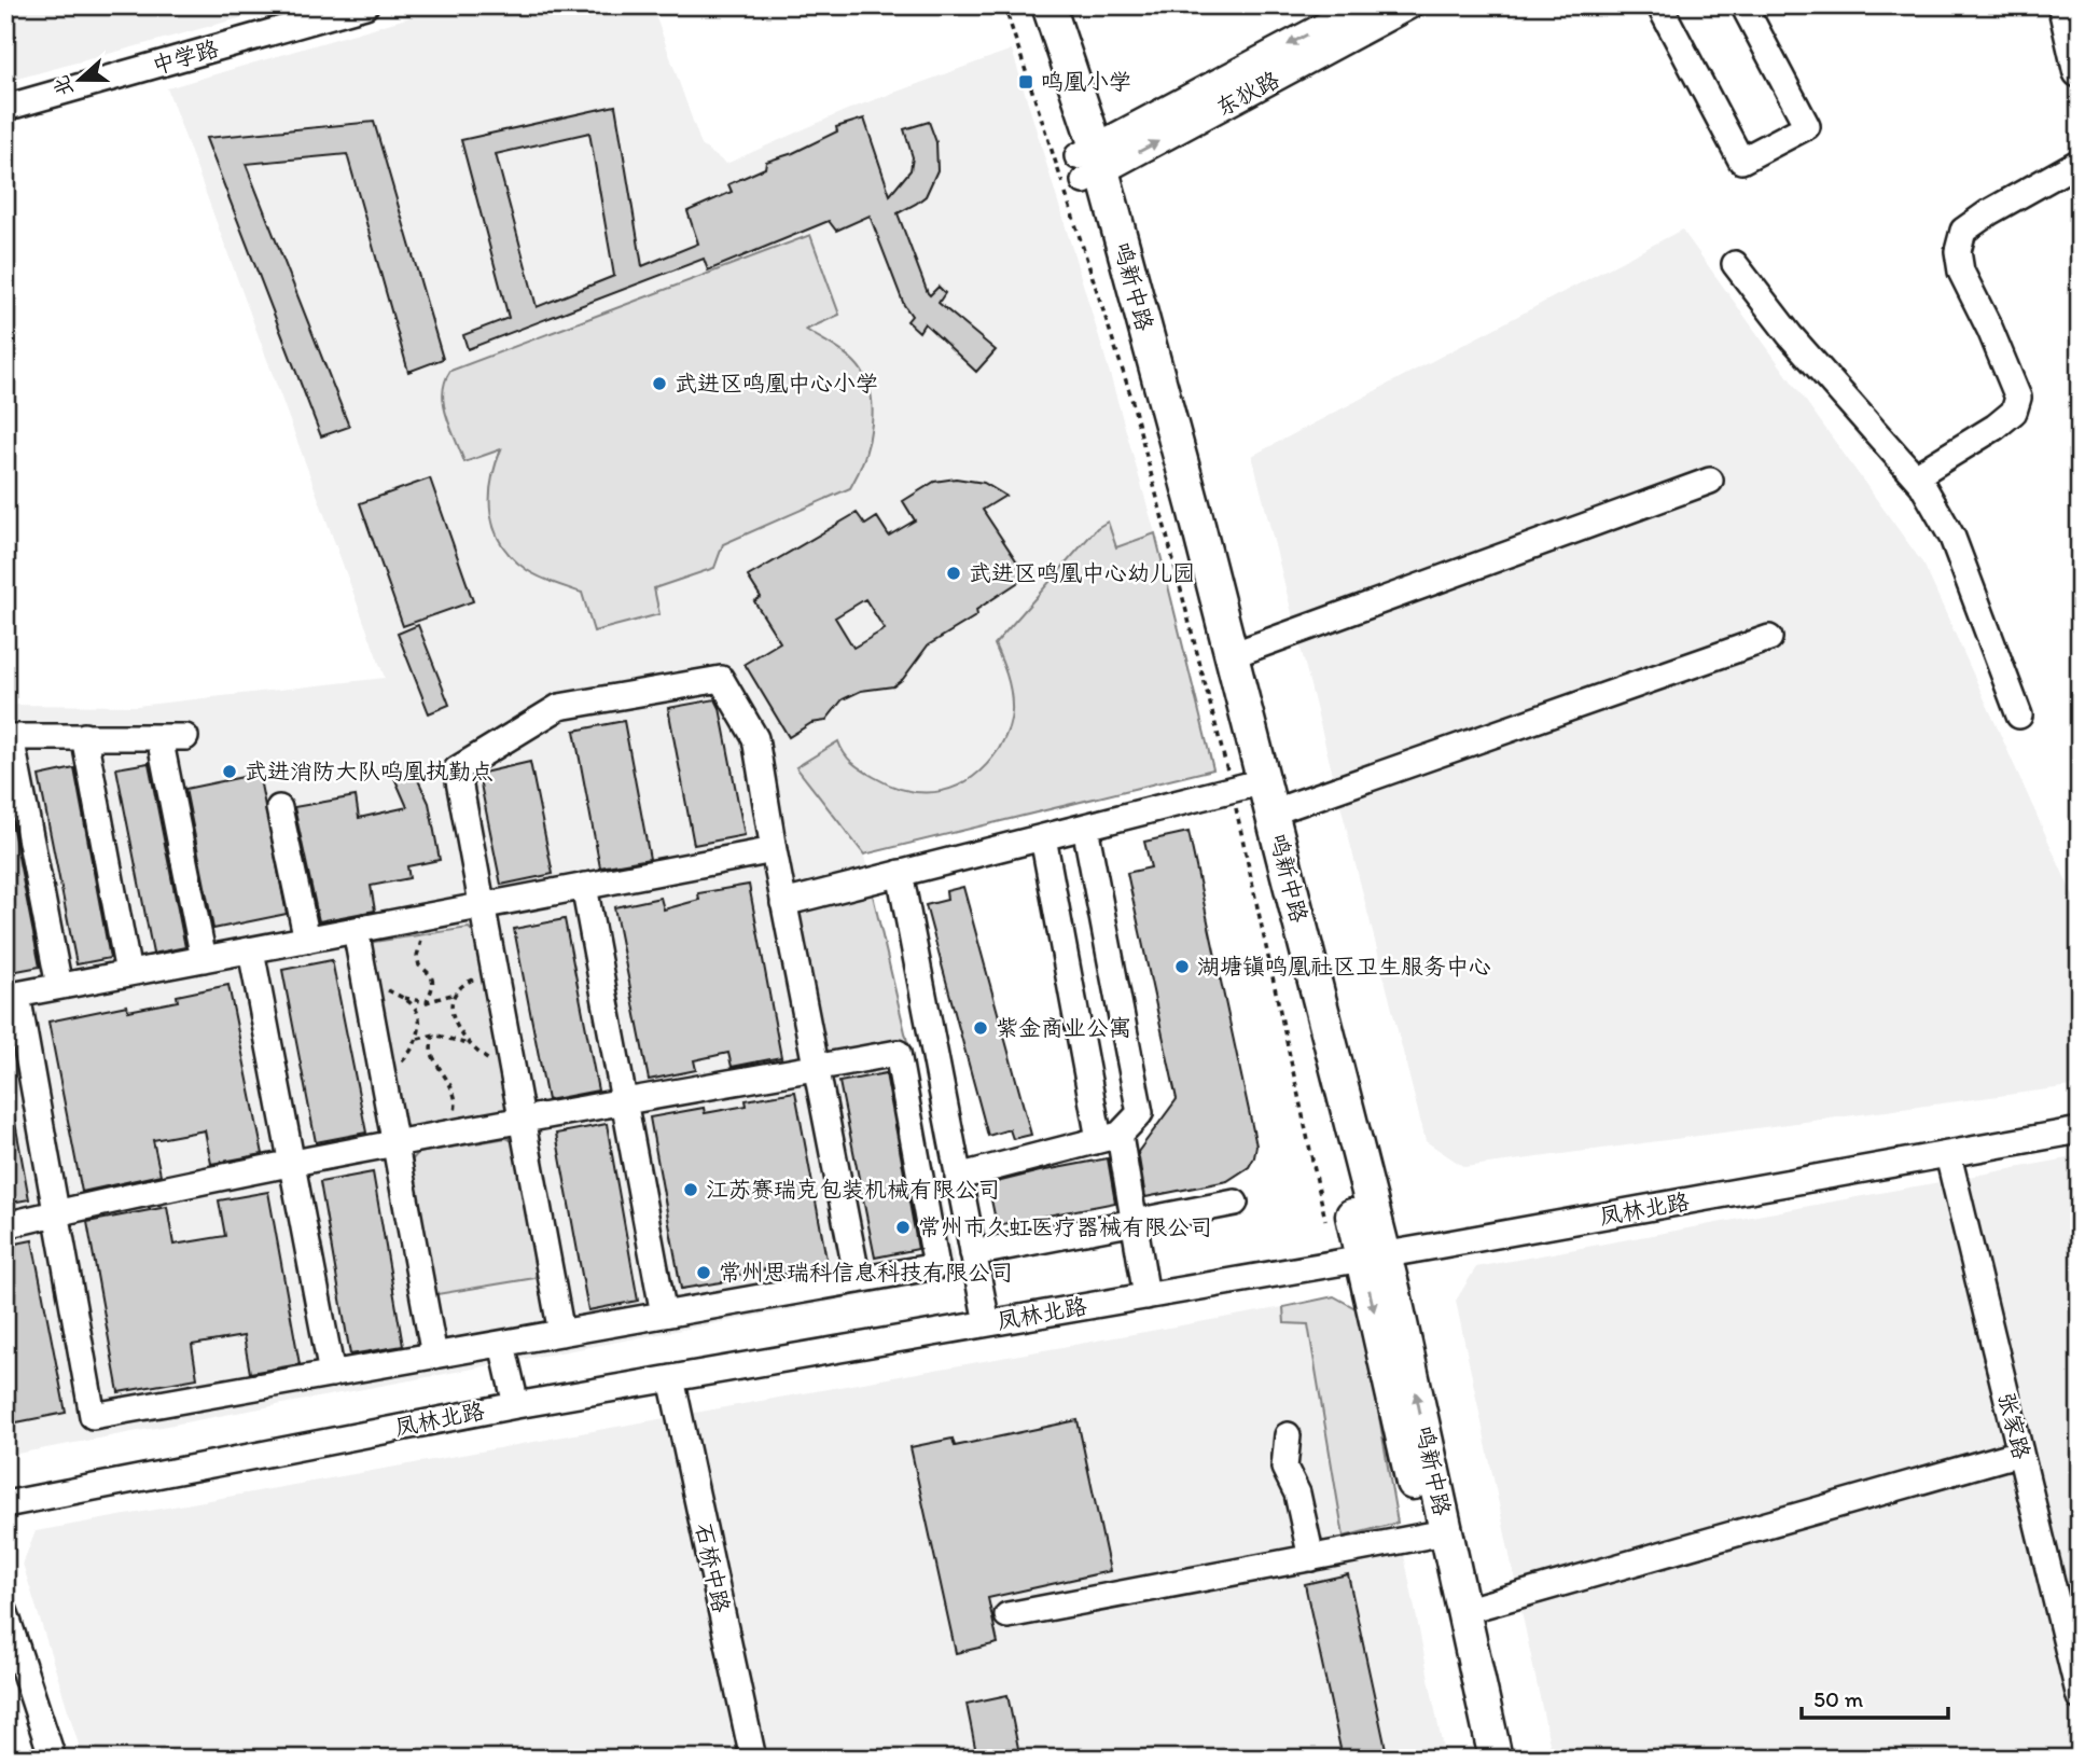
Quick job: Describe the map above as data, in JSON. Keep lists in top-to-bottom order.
{
  "streets": {
    "main road": ["鸣新中路"],
    "street": [
      "中学路",
      "东狄路",
      "凤林北路",
      "张家路",
      "石桥中路"
    ]
  },
  "crossings": [
    ["东狄路", "鸣新中路"],
    ["鸣新中路", "凤林北路"],
    ["凤林北路", "张家路"],
    ["凤林北路", "石桥中路"]
  ],
  "places": {
    "transit": ["鸣凰小学"],
    "other": [
      "武进区鸣凰中心小学",
      "武进区鸣凰中心幼儿园",
      "武进消防大队呜凰执勤点",
      "湖塘镇鸣凰社区卫生服务中心",
      "紫金商业公寓",
      "江苏赛瑞克包装机械有限公司",
      "常州市久虹医疗器械有限公司",
      "常州思瑞科信息科技有限公司"
    ]
  },
  "scale_bar": "50 m",
  "north": "left"
}
